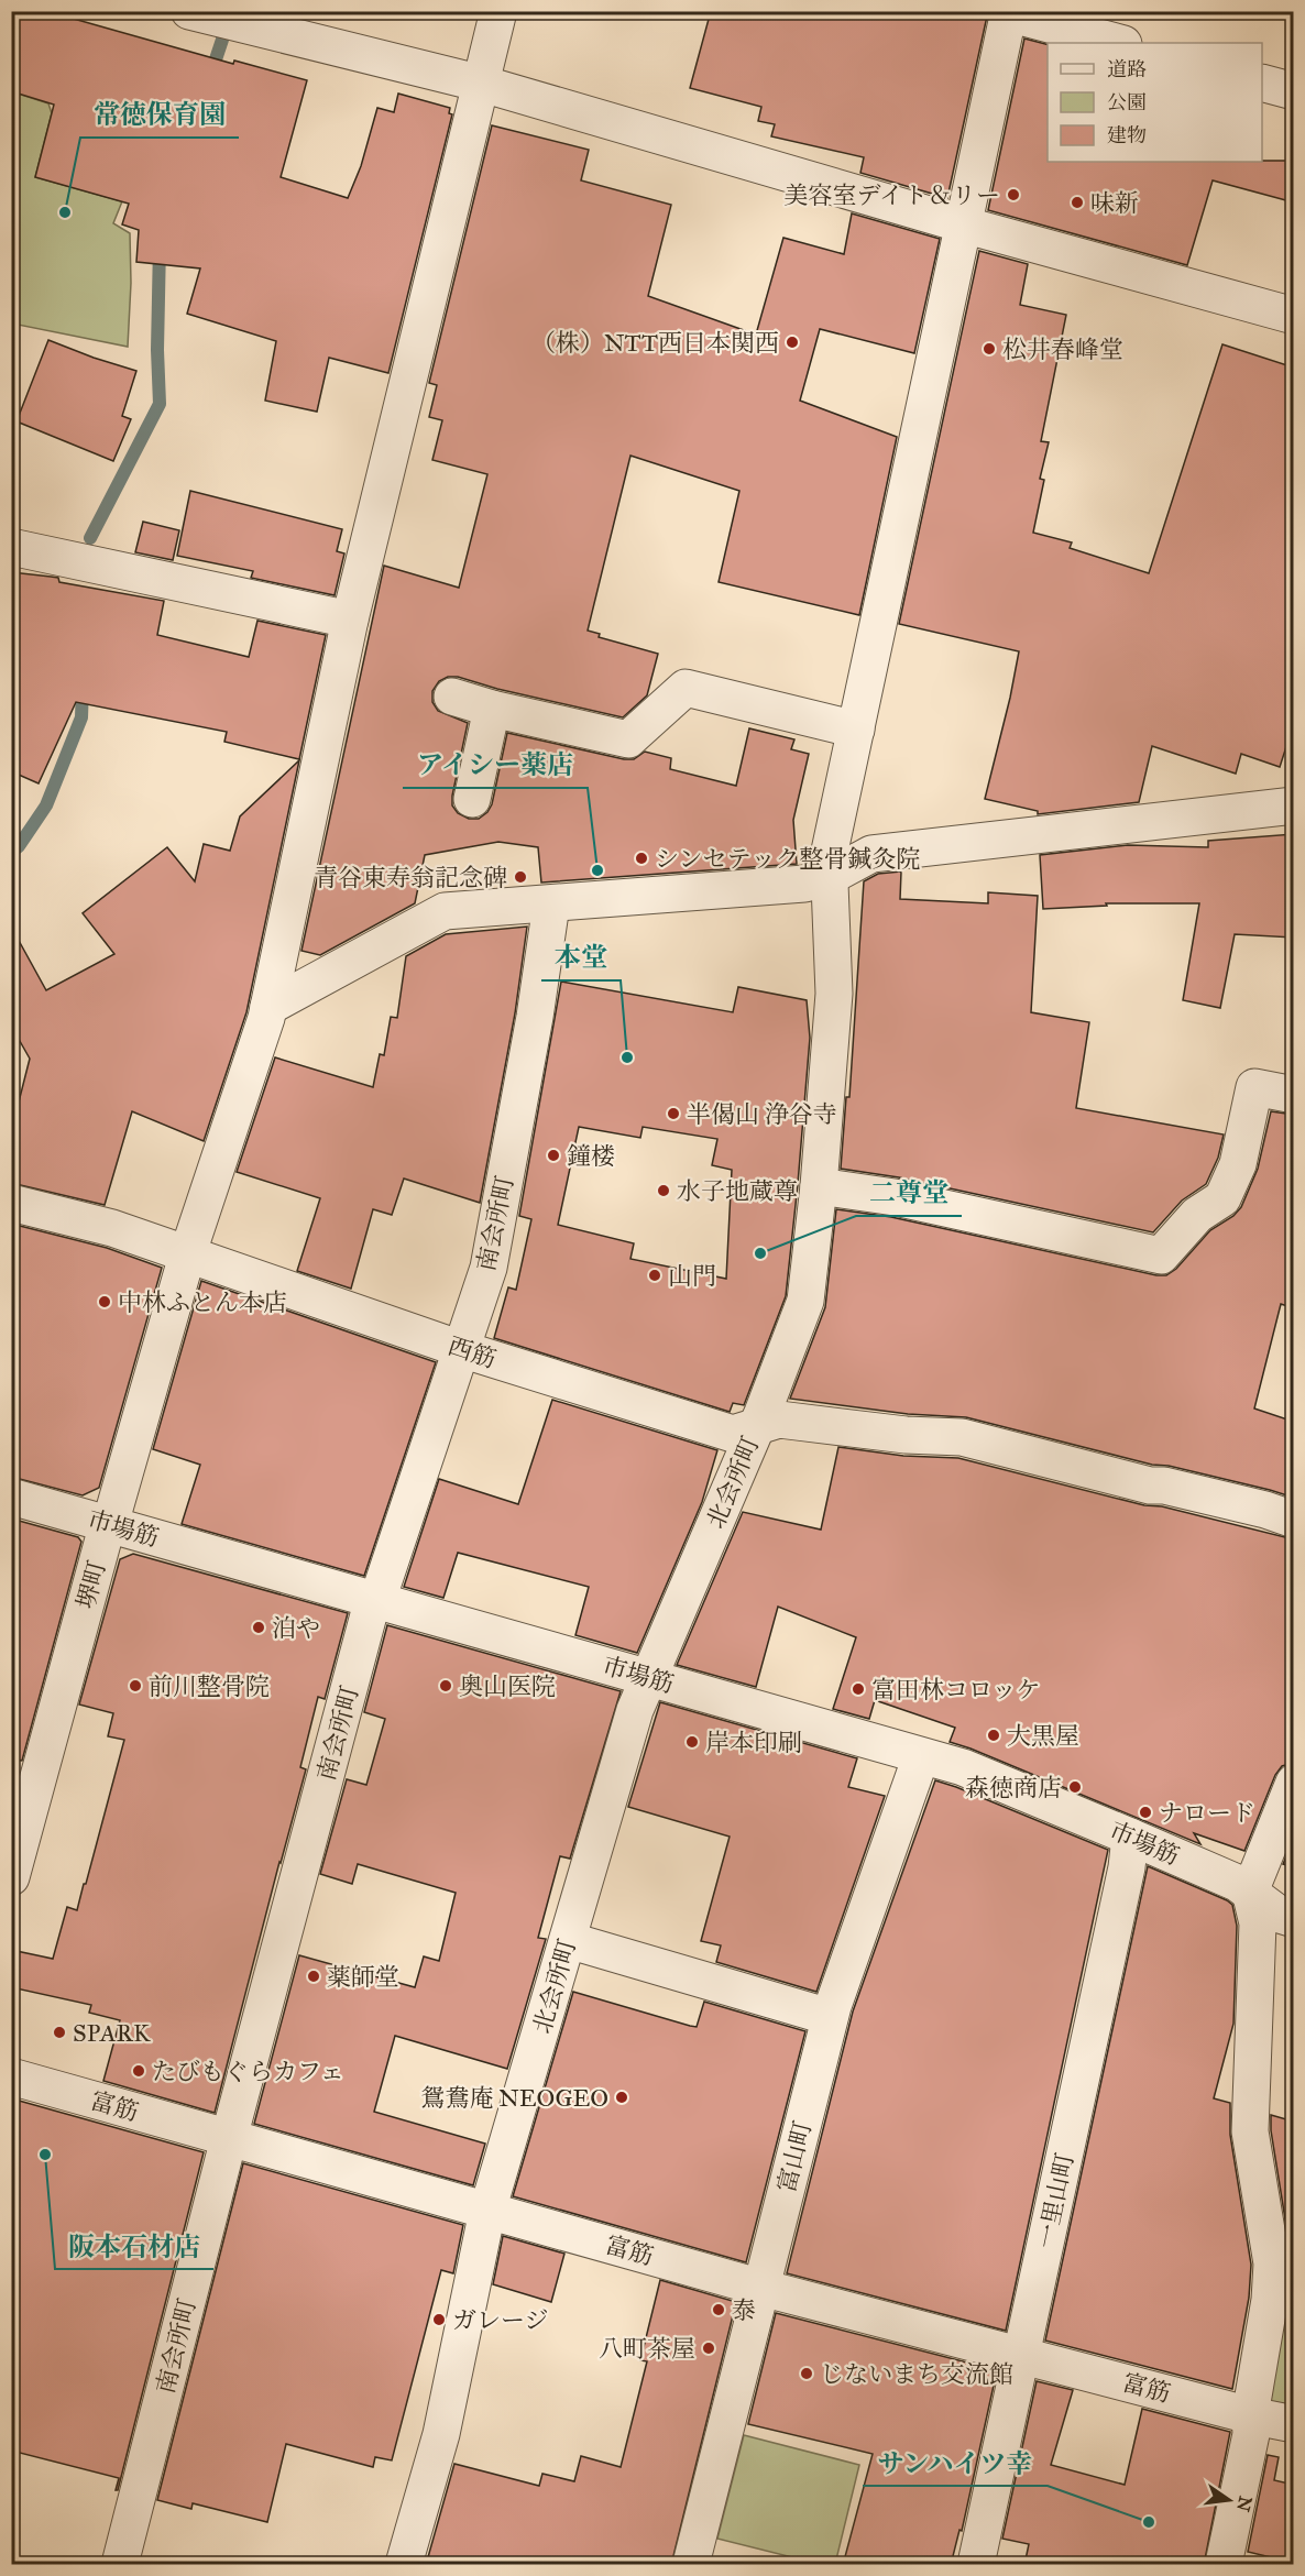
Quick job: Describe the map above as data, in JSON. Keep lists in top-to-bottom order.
{
  "streets": {
    "street": [
      "南会所町",
      "西筋",
      "北会所町",
      "市場筋",
      "堺町",
      "富筋",
      "富山町",
      "一里山町"
    ]
  },
  "crossings": [
    ["南会所町", "西筋"],
    ["南会所町", "市場筋"],
    ["南会所町", "富筋"],
    ["西筋", "北会所町"],
    ["西筋", "堺町"],
    ["北会所町", "市場筋"],
    ["北会所町", "富筋"],
    ["市場筋", "堺町"],
    ["市場筋", "富山町"],
    ["市場筋", "一里山町"],
    ["富筋", "富山町"],
    ["富筋", "一里山町"]
  ],
  "places": [
    "美容室デイト＆リー",
    "味新",
    "常徳保育園",
    "（株）NTT西日本関西",
    "松井春峰堂",
    "シンセテック整骨鍼灸院",
    "アイシー薬店",
    "青谷東寿翁記念碑",
    "本堂",
    "半偈山 浄谷寺",
    "鐘楼",
    "水子地蔵尊",
    "二尊堂",
    "山門",
    "中林ふとん本店",
    "泊や",
    "前川整骨院",
    "奥山医院",
    "富田林コロッケ",
    "大黒屋",
    "岸本印刷",
    "森徳商店",
    "ナロード",
    "薬師堂",
    "SPARK",
    "たびもぐらカフェ",
    "鴛鴦庵 NEOGEO",
    "阪本石材店",
    "泰",
    "ガレージ",
    "八町茶屋",
    "じないまち交流館",
    "サンハイツ幸"
  ],
  "legend": ["道路", "公園", "建物"],
  "north": "right"
}
